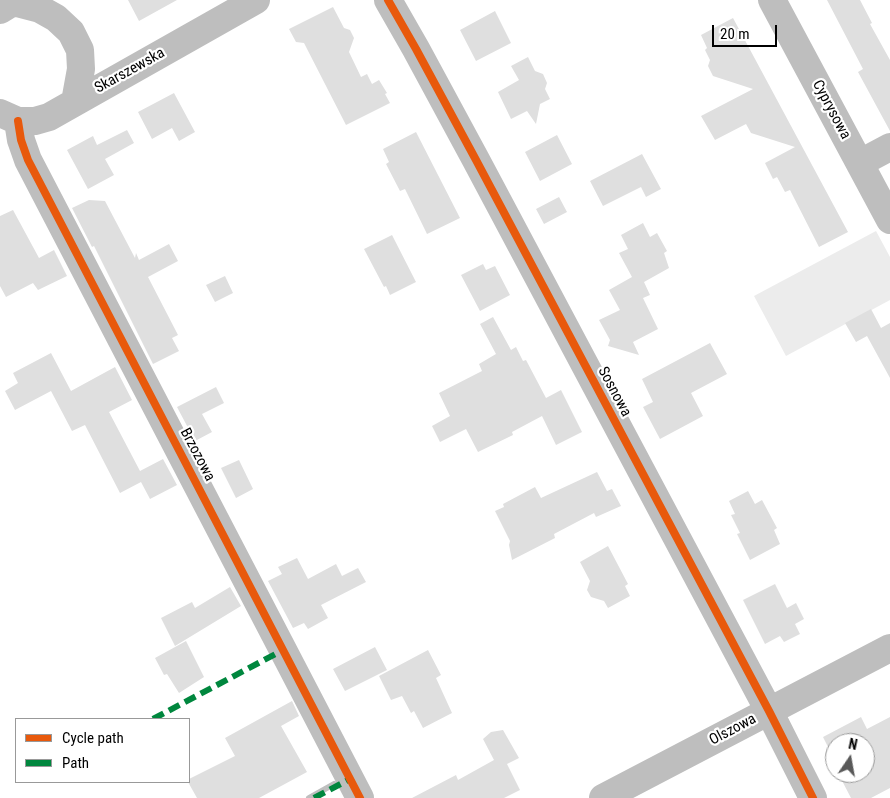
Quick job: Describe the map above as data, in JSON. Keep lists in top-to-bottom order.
{
  "streets": {
    "street": [
      "Skarszewska",
      "Cyprysowa",
      "Sosnowa",
      "Brzozowa",
      "Olszowa"
    ]
  },
  "crossings": [
    ["Skarszewska", "Brzozowa"],
    ["Sosnowa", "Olszowa"]
  ],
  "legend": ["Cycle path", "Path"],
  "scale_bar": "20 m",
  "north": "top"
}
